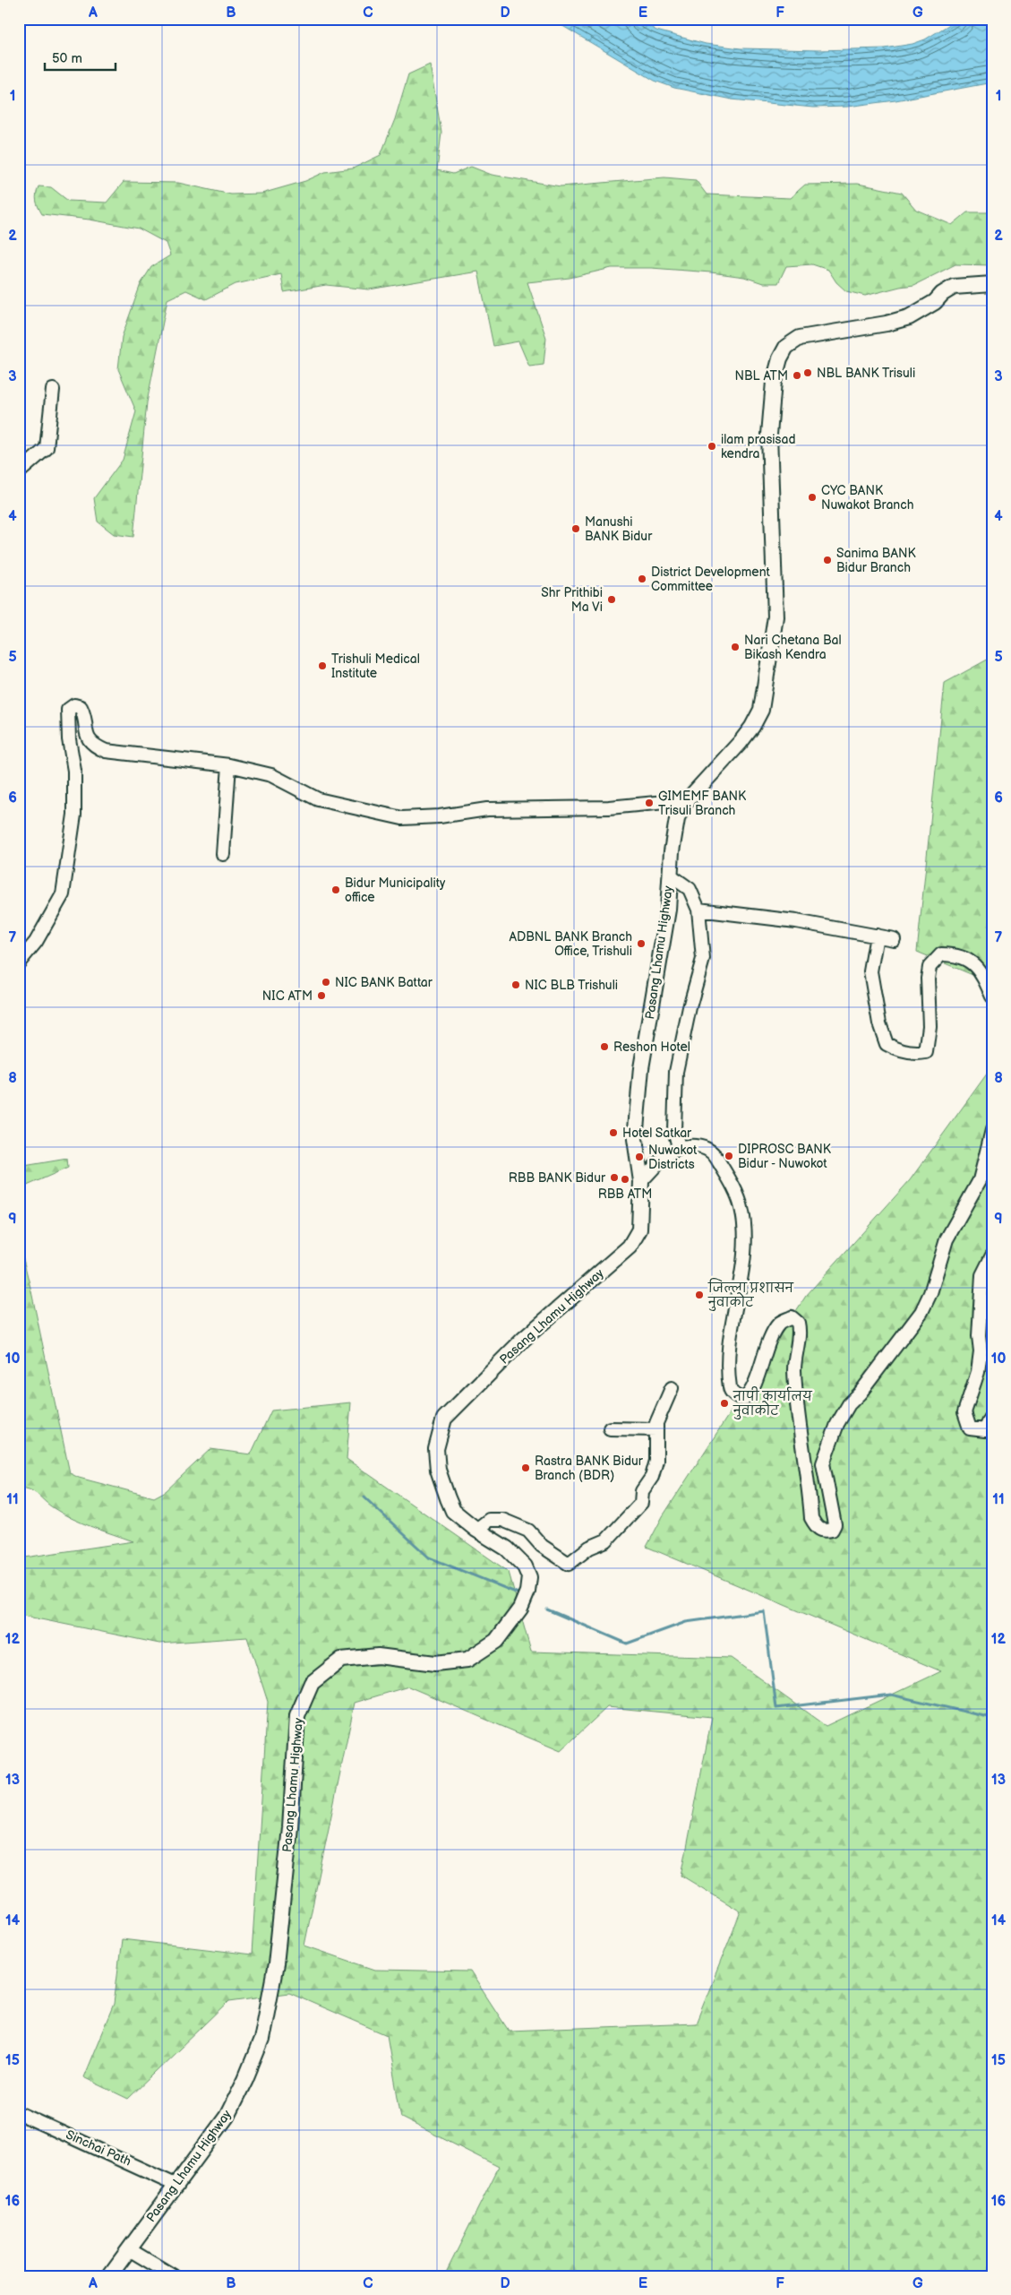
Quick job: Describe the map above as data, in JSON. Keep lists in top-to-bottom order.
{
  "streets": {
    "main road": ["Pasang Lhamu Highway"],
    "street": ["Sinchai Path"]
  },
  "crossings": [
    ["Pasang Lhamu Highway", "Sinchai Path"]
  ],
  "places": [
    "NBL BANK Trisuli",
    "NBL ATM",
    "ilam prasisad kendra",
    "CYC BANK Nuwakot Branch",
    "Manushi BANK Bidur",
    "Sanima BANK Bidur Branch",
    "District Development Committee",
    "Shr Prithibi Ma Vi",
    "Nari Chetana Bal Bikash Kendra",
    "Trishuli Medical Institute",
    "GIMEMF BANK Trisuli Branch",
    "Bidur Municipality office",
    "ADBNL BANK Branch Office, Trishuli",
    "NIC BANK Battar",
    "NIC BLB Trishuli",
    "NIC ATM",
    "Reshon Hotel",
    "Hotel Satkar",
    "DIPROSC BANK Bidur - Nuwokot",
    "Nuwakot Districts",
    "RBB BANK Bidur",
    "RBB ATM",
    "जिल्ला प्रशासन नुवाकोट",
    "नापी कार्यालय नुवाकोट",
    "Rastra BANK Bidur Branch (BDR)"
  ],
  "scale_bar": "50 m",
  "grid": {
    "columns": [
      "A",
      "B",
      "C",
      "D",
      "E",
      "F",
      "G"
    ],
    "rows": [
      "1",
      "2",
      "3",
      "4",
      "5",
      "6",
      "7",
      "8",
      "9",
      "10",
      "11",
      "12",
      "13",
      "14",
      "15",
      "16"
    ]
  }
}
